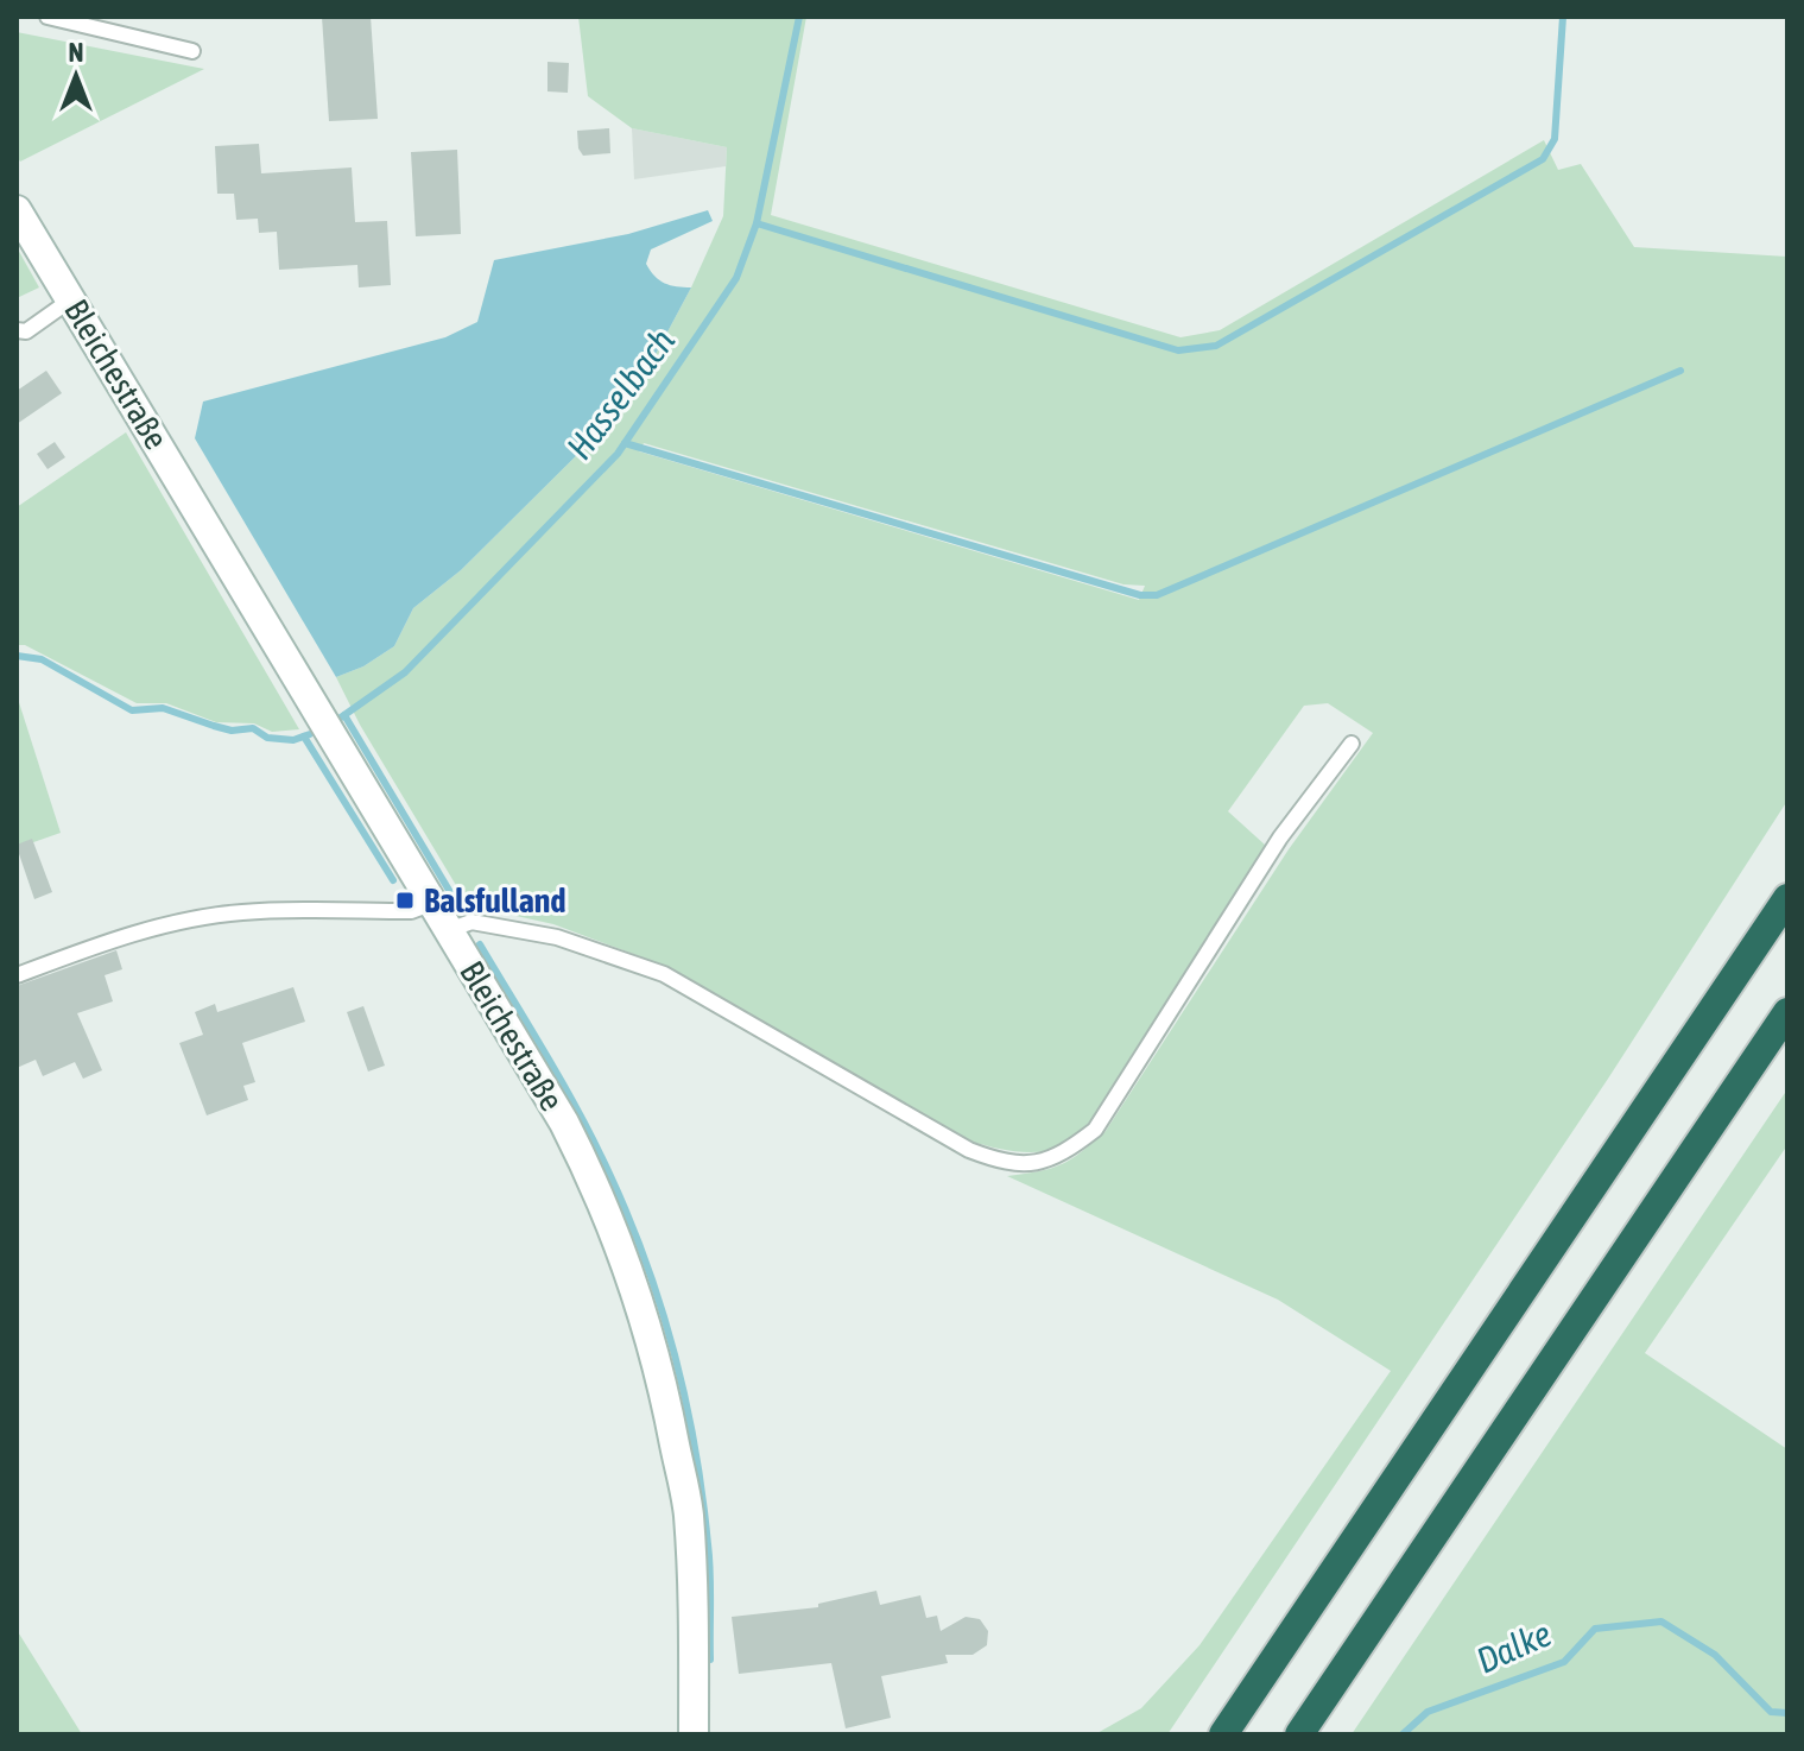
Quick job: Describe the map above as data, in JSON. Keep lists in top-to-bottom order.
{
  "streets": {
    "street": ["Bleichestraße"]
  },
  "water": ["Hasselbach", "Dalke"],
  "places": {
    "transit": ["Balsfulland"]
  },
  "north": "top"
}
